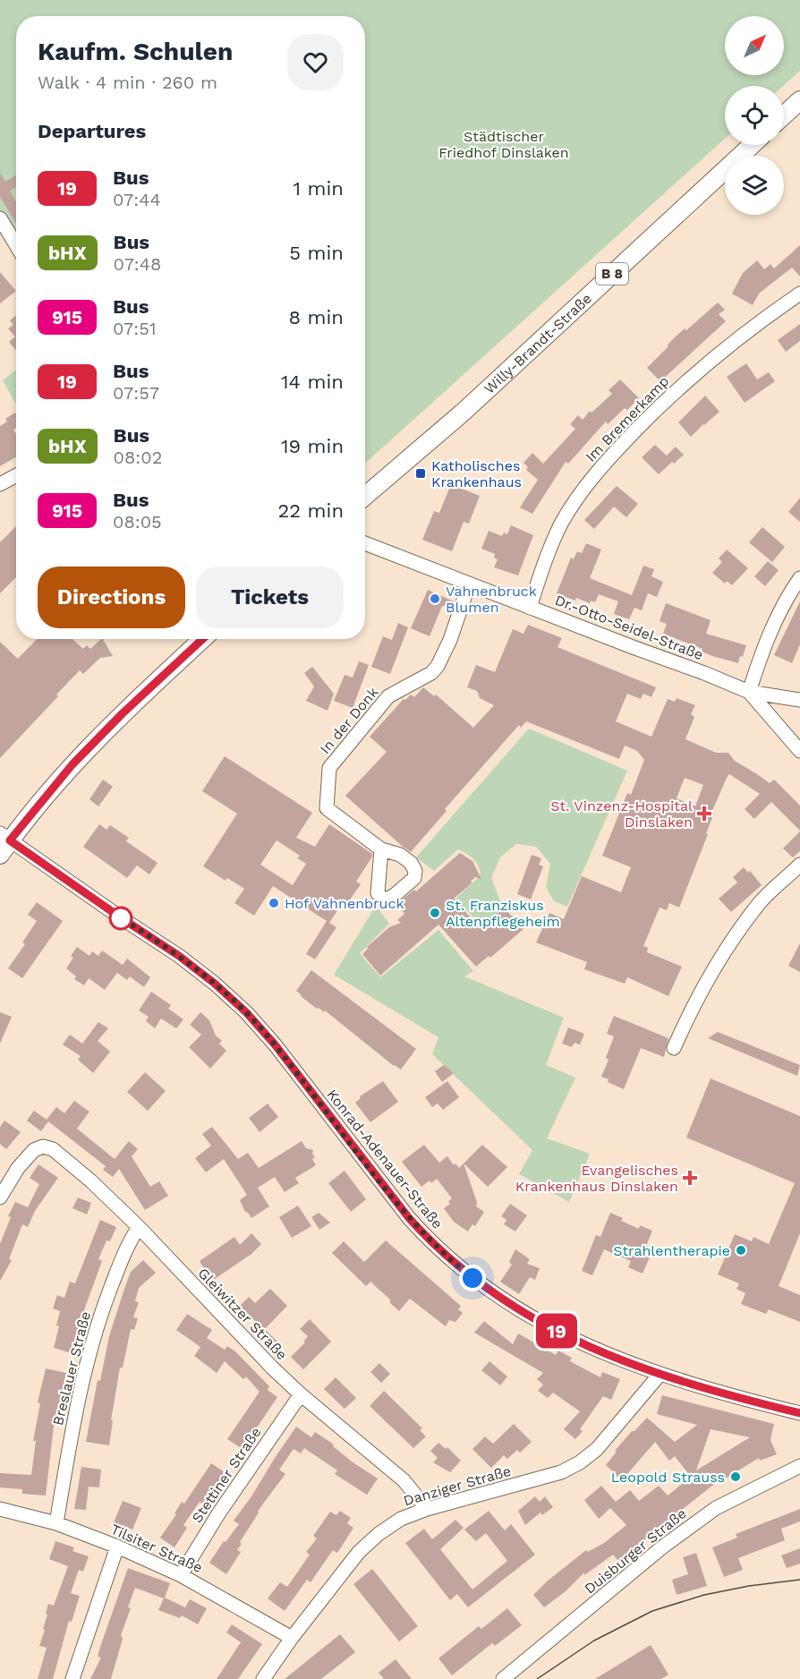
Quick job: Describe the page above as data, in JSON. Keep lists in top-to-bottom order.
{
  "streets": {
    "main road": ["B 8", "Willy-Brandt-Straße"],
    "street": [
      "Im Bremerkamp",
      "Dr.-Otto-Seidel-Straße",
      "In der Donk",
      "Konrad-Adenauer-Straße",
      "Gleiwitzer Straße",
      "Breslauer Straße",
      "Stettiner Straße",
      "Danziger Straße",
      "Tilsiter Straße",
      "Duisburger Straße"
    ]
  },
  "crossings": [
    ["Im Bremerkamp", "Dr.-Otto-Seidel-Straße"],
    ["Dr.-Otto-Seidel-Straße", "In der Donk"],
    ["Konrad-Adenauer-Straße", "Danziger Straße"],
    ["Gleiwitzer Straße", "Breslauer Straße"],
    ["Gleiwitzer Straße", "Stettiner Straße"],
    ["Gleiwitzer Straße", "Danziger Straße"],
    ["Breslauer Straße", "Tilsiter Straße"],
    ["Stettiner Straße", "Tilsiter Straße"],
    ["Danziger Straße", "Tilsiter Straße"]
  ],
  "parks": ["Städtischer Friedhof Dinslaken"],
  "places": {
    "transit": ["Katholisches Krankenhaus"],
    "other": [
      "Vahnenbruck Blumen",
      "Hof Vahnenbruck",
      "St. Franziskus Altenpflegeheim",
      "Strahlentherapie",
      "Leopold Strauss"
    ],
    "health": ["St. Vinzenz-Hospital Dinslaken", "Evangelisches Krankenhaus Dinslaken"]
  },
  "lines": ["bus line 19"],
  "north": "top right",
  "page": {
    "on_map": "19",
    "heading": [
      ["Kaufm. Schulen", "Walk · 4 min · 260 m"],
      "Departures"
    ],
    "list": [
      {
        "mark": "19",
        "name": "Bus",
        "note": "07:44",
        "value": "1 min"
      },
      {
        "mark": "bHX",
        "name": "Bus",
        "note": "07:48",
        "value": "5 min"
      },
      {
        "mark": "915",
        "name": "Bus",
        "note": "07:51",
        "value": "8 min"
      },
      {
        "mark": "19",
        "name": "Bus",
        "note": "07:57",
        "value": "14 min"
      },
      {
        "mark": "bHX",
        "name": "Bus",
        "note": "08:02",
        "value": "19 min"
      },
      {
        "mark": "915",
        "name": "Bus",
        "note": "08:05",
        "value": "22 min"
      }
    ],
    "buttons": ["Directions", "Tickets"]
  }
}
